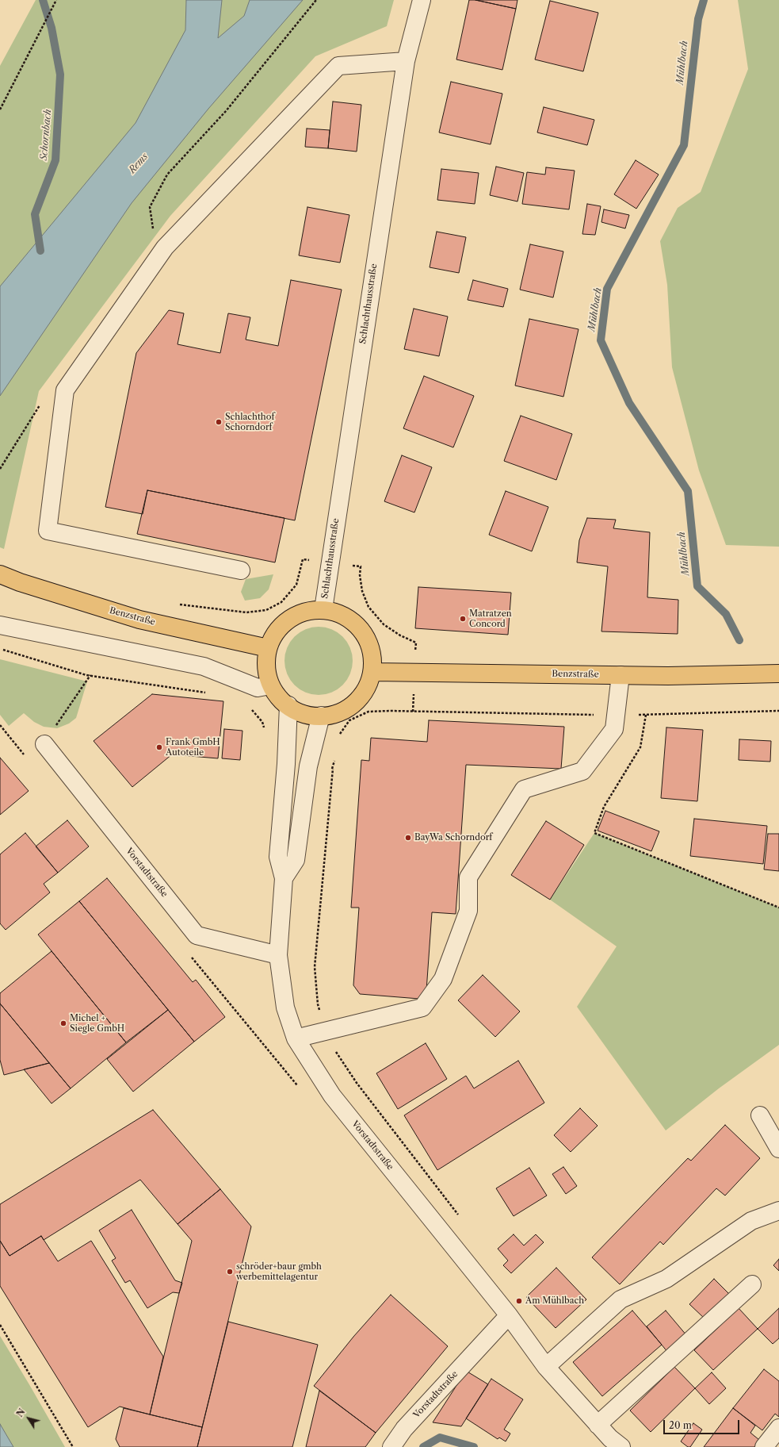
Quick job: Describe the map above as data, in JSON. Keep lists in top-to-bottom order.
{
  "streets": {
    "main road": ["Benzstraße"],
    "street": ["Schlachthausstraße", "Vorstadtstraße"]
  },
  "crossings": [
    ["Schlachthausstraße", "Benzstraße"],
    ["Schlachthausstraße", "Vorstadtstraße"],
    ["Benzstraße", "Vorstadtstraße"]
  ],
  "water": ["Mühlbach", "Schornbach", "Rems"],
  "places": [
    "Schlachthof Schorndorf",
    "Matratzen Concord",
    "Frank GmbH Autoteile",
    "BayWa Schorndorf",
    "Michel + Siegle GmbH",
    "schröder+baur gmbh werbemittelagentur",
    "Am Mühlbach"
  ],
  "scale_bar": "20 m",
  "north": "top left"
}
